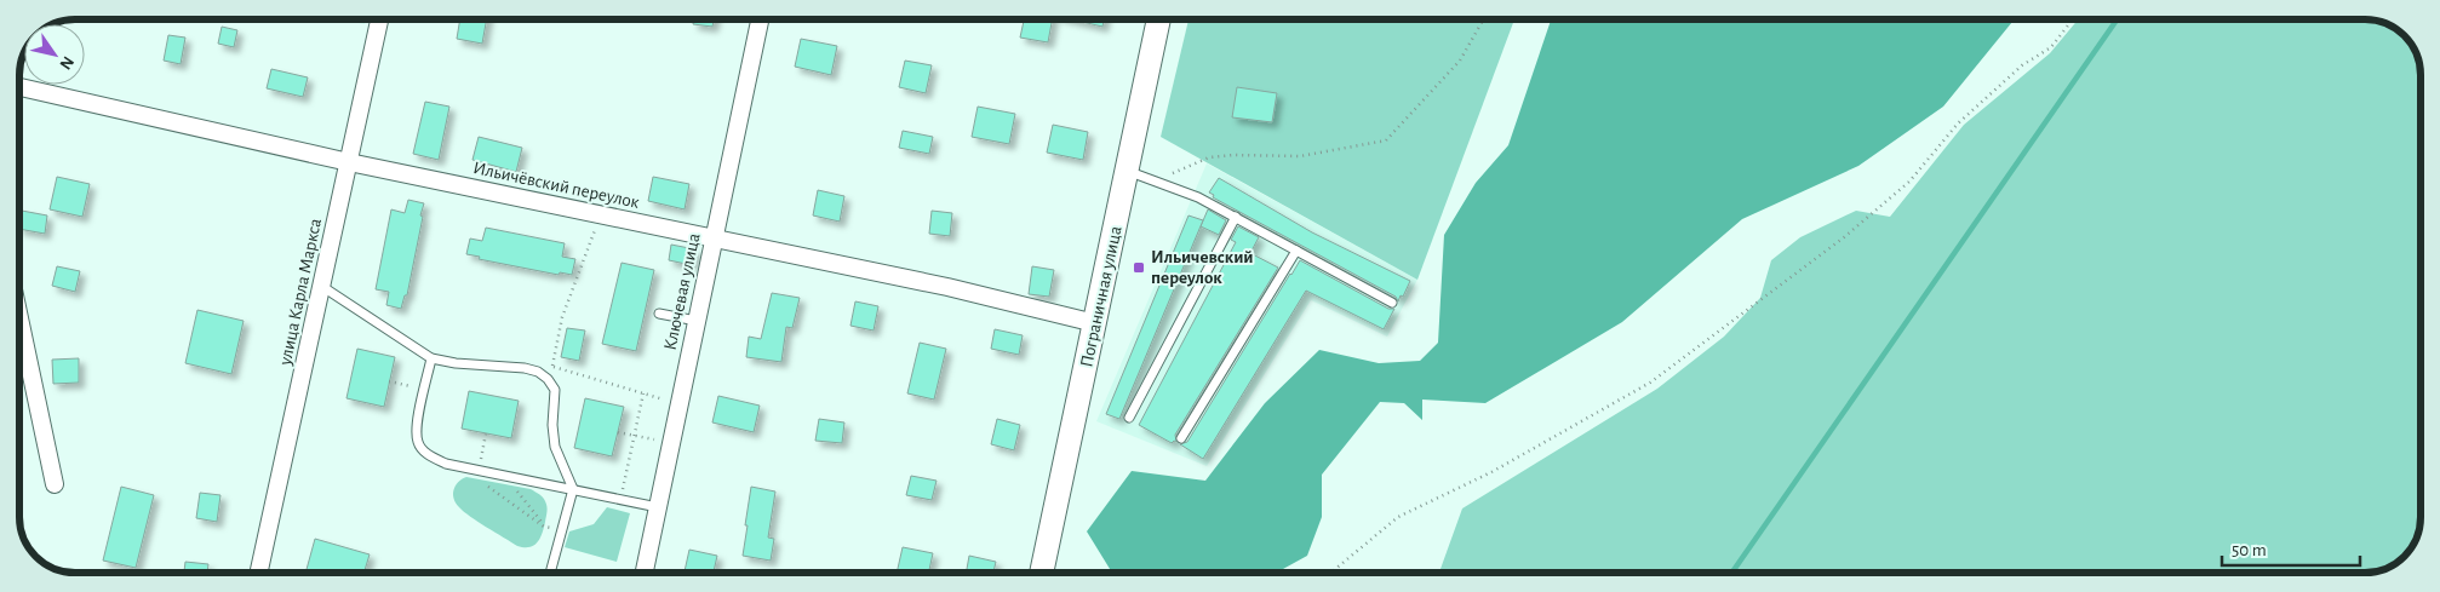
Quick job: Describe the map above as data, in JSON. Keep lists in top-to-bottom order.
{
  "streets": {
    "main road": ["Пограничная улица"],
    "street": ["Ильичёвский переулок", "улица Карла Маркса", "Ключевая улица"]
  },
  "crossings": [
    ["Ильичёвский переулок", "улица Карла Маркса"],
    ["Ильичёвский переулок", "Ключевая улица"],
    ["Ильичёвский переулок", "Пограничная улица"]
  ],
  "places": {
    "transit": ["Ильичевский переулок"]
  },
  "scale_bar": "50 m",
  "north": "bottom right"
}
